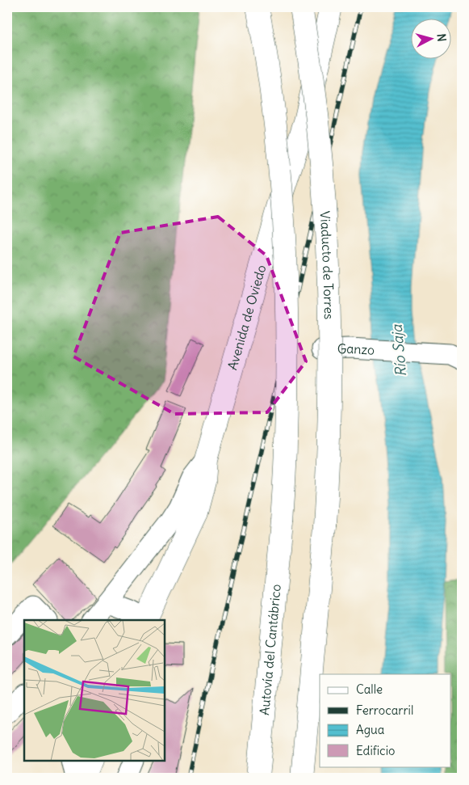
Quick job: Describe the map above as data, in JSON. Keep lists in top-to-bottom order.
{
  "streets": {
    "highway": ["Viaducto de Torres", "Avenida de Oviedo", "Autovía del Cantábrico"],
    "street": ["Ganzo"]
  },
  "water": ["Río Saja"],
  "legend": [
    "Calle",
    "Ferrocarril",
    "Agua",
    "Edificio"
  ],
  "north": "right"
}
